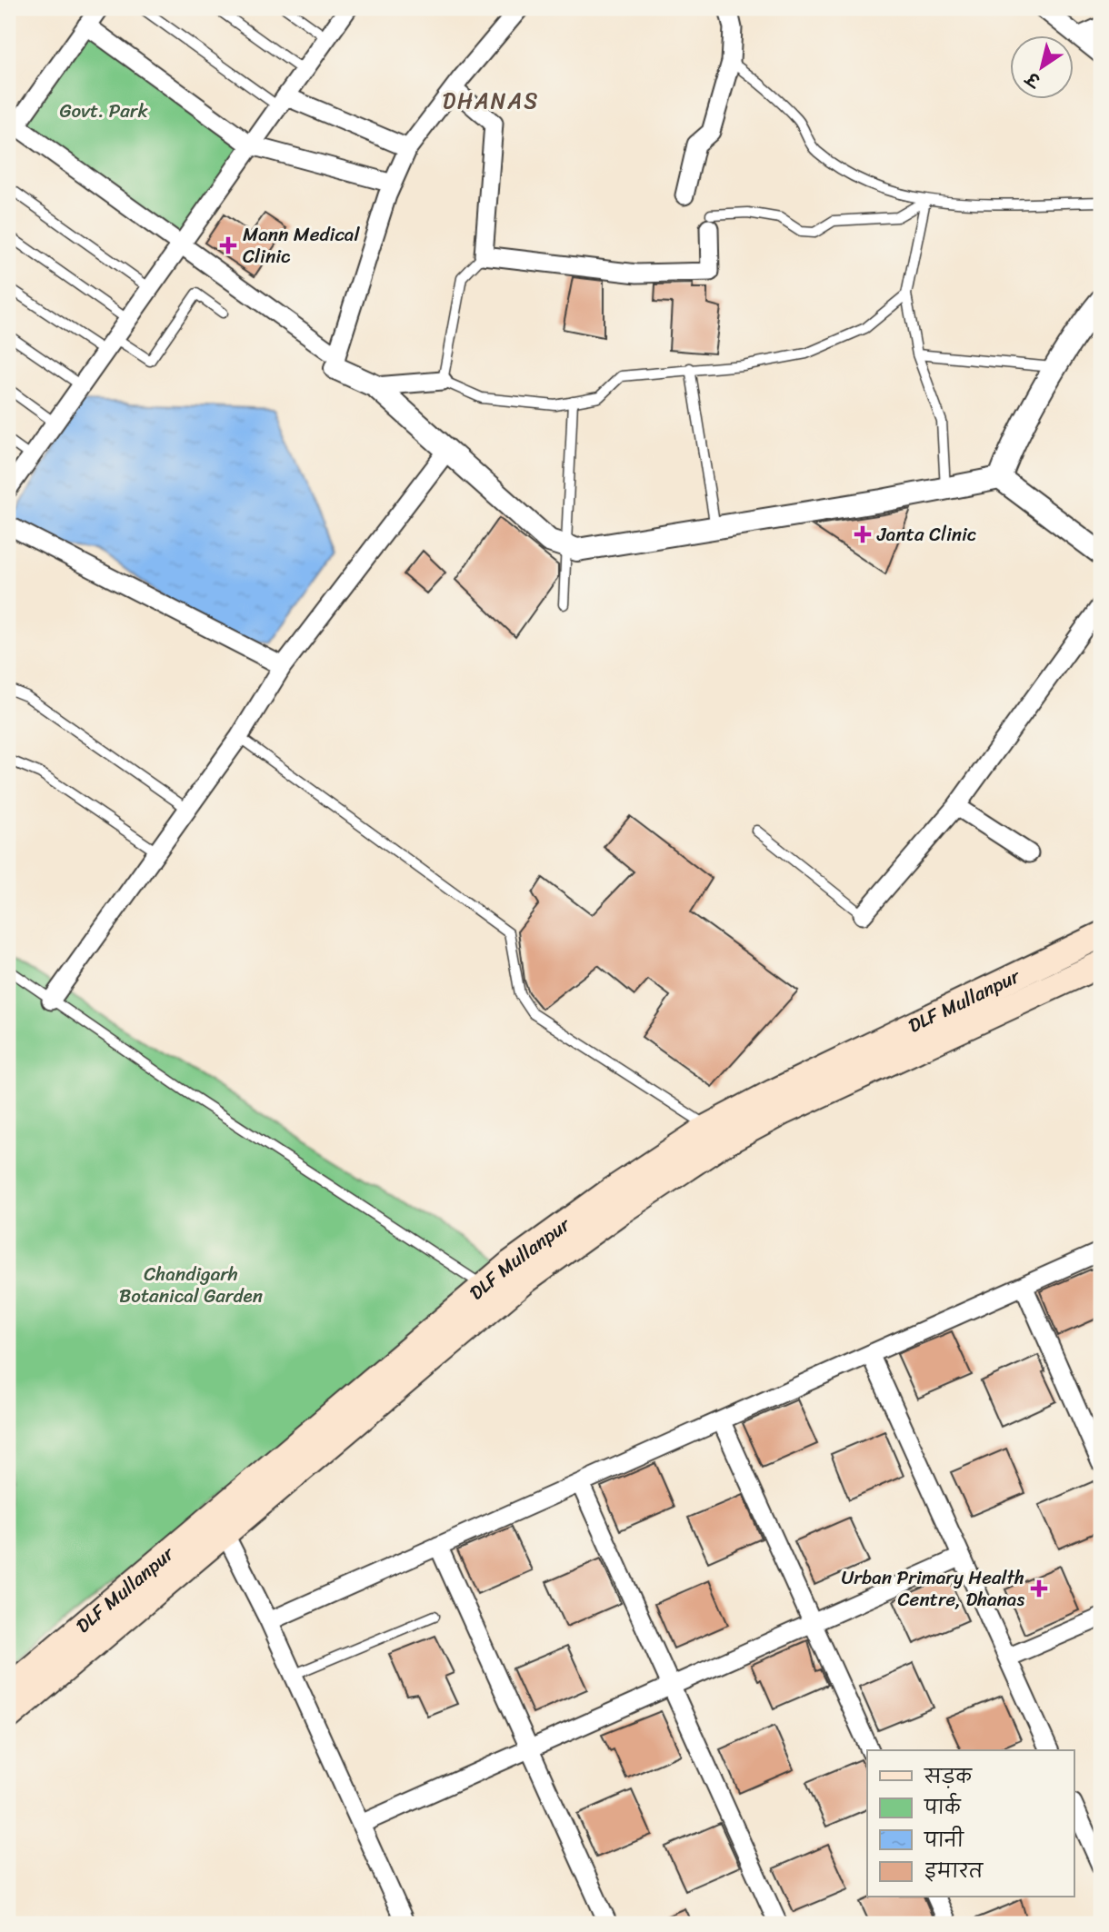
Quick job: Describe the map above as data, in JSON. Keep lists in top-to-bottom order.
{
  "streets": {
    "main road": ["DLF Mullanpur"]
  },
  "districts": ["DHANAS"],
  "parks": ["Govt. Park", "Chandigarh Botanical Garden"],
  "places": {
    "health": ["Mann Medical Clinic", "Janta Clinic", "Urban Primary Health Centre, Dhanas"]
  },
  "legend": [
    "सड़क",
    "पार्क",
    "पानी",
    "इमारत"
  ],
  "north": "bottom left"
}
